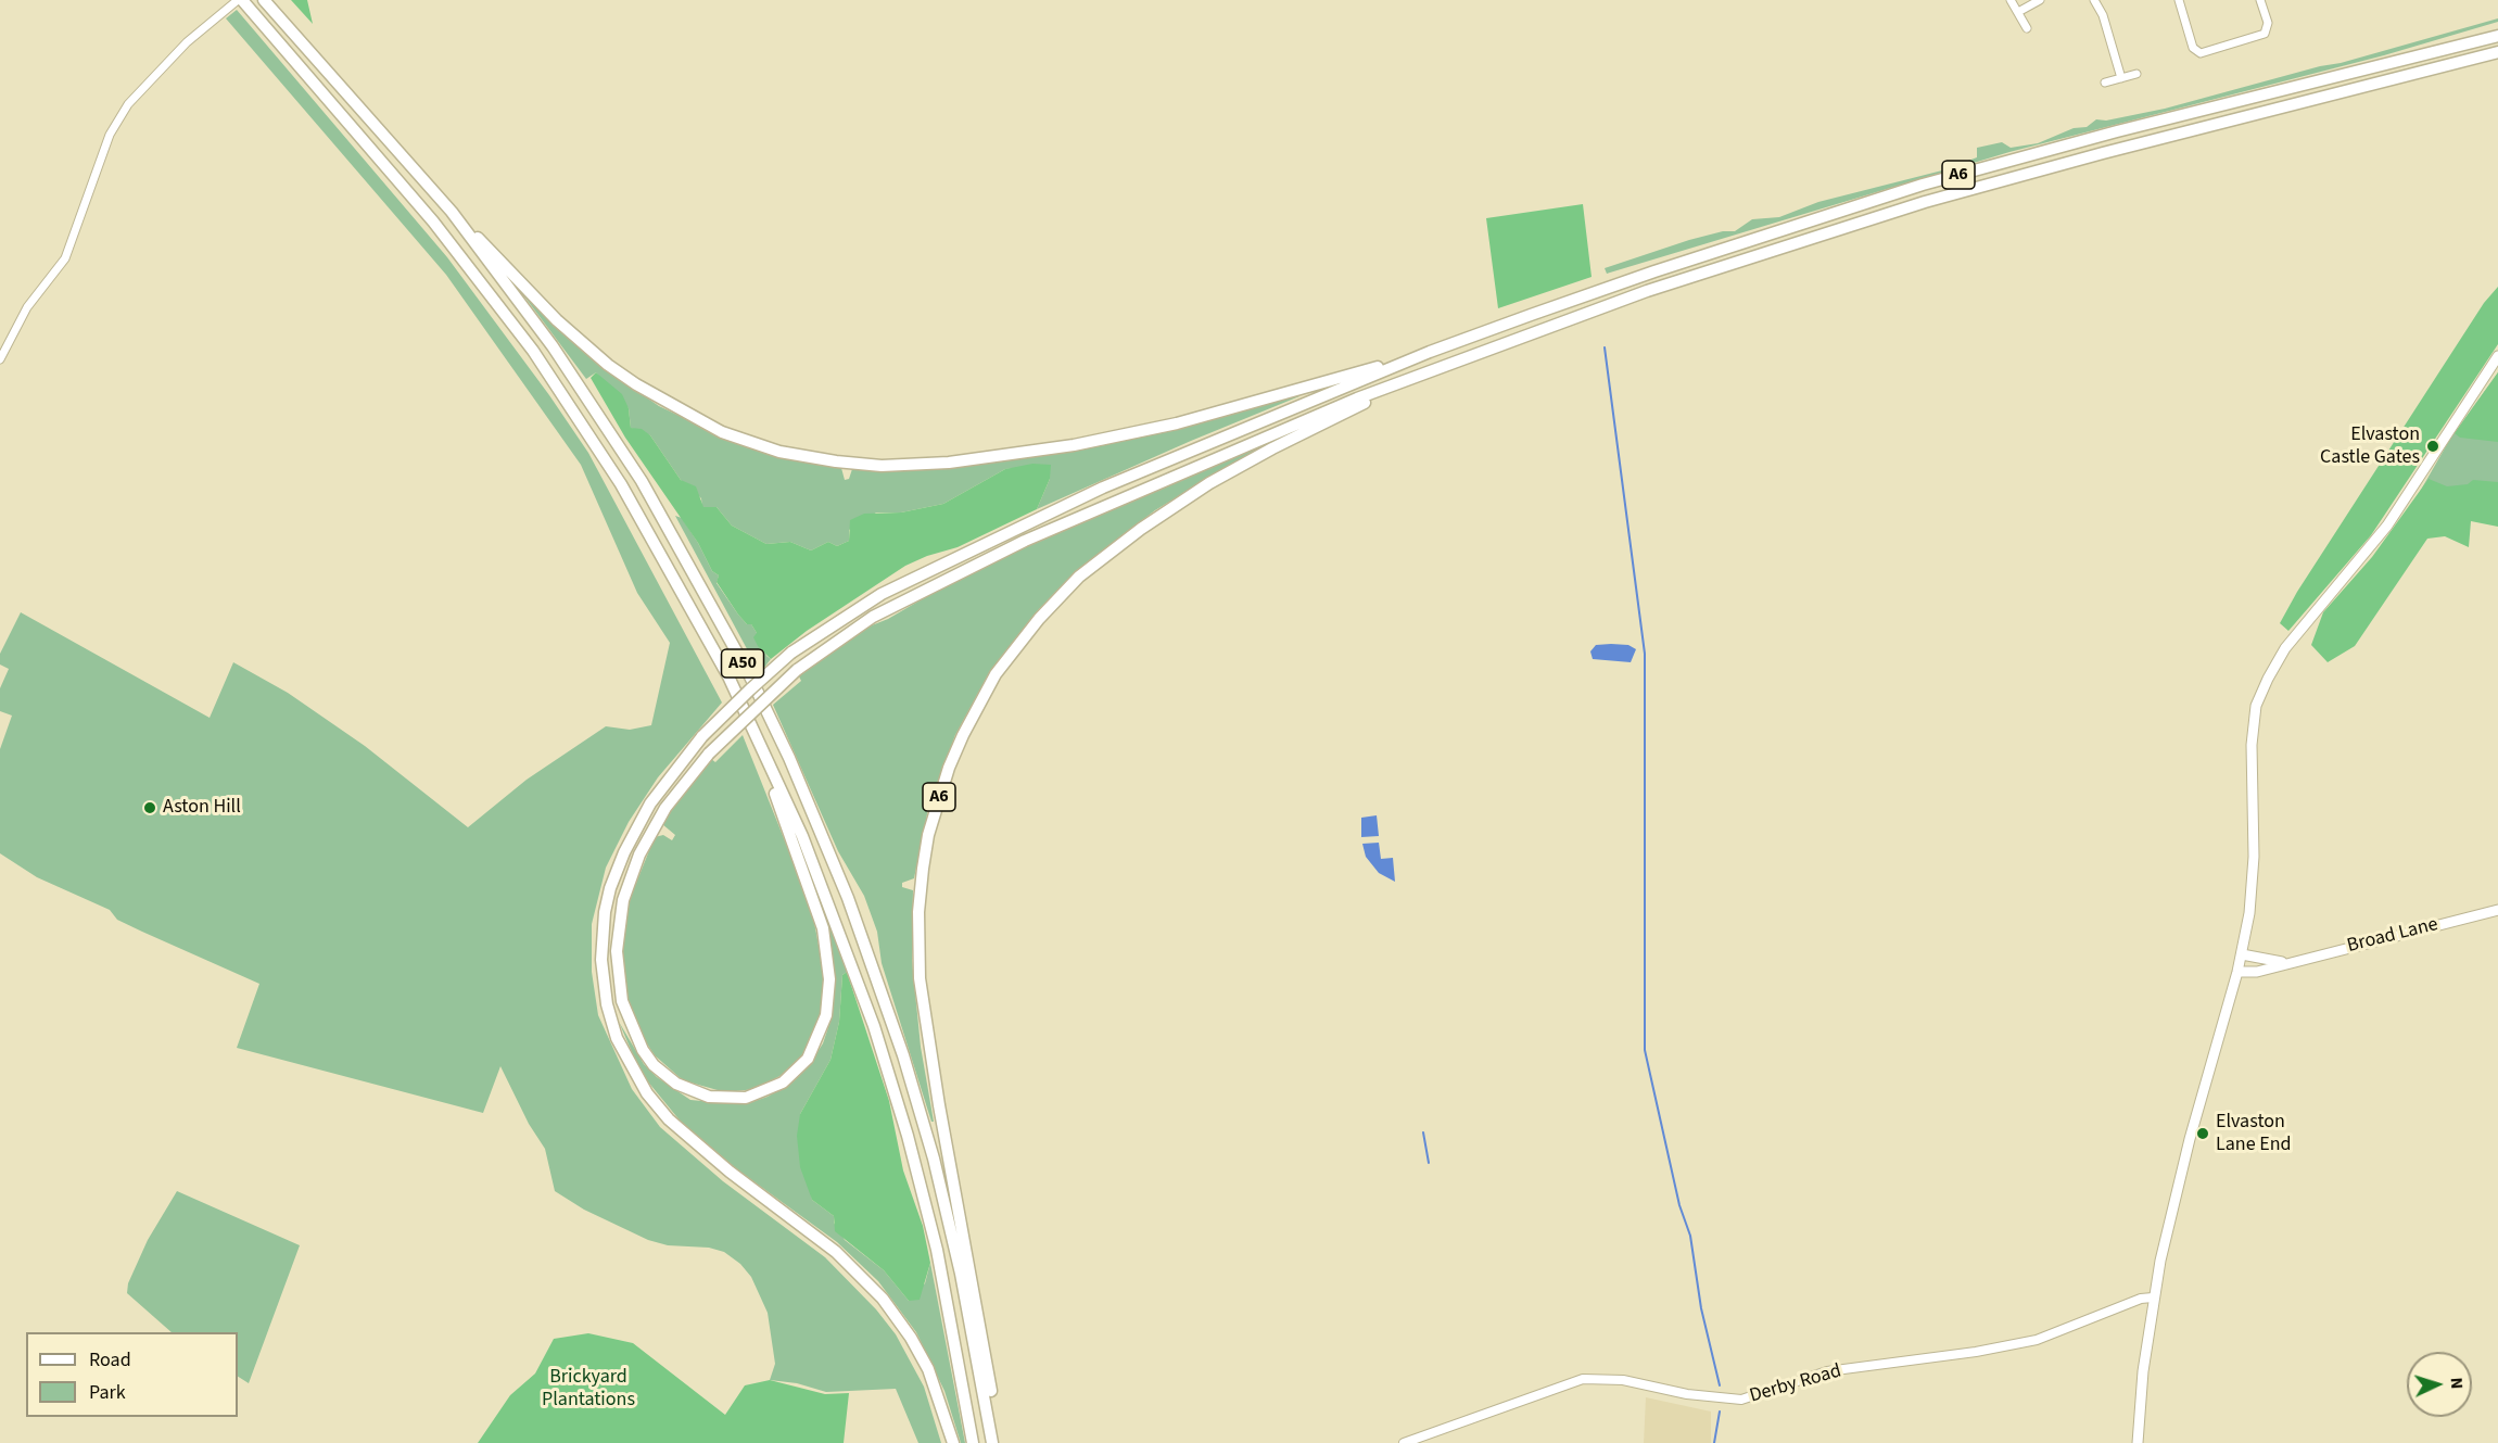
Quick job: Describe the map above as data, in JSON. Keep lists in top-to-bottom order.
{
  "streets": {
    "highway": ["A6", "A50"],
    "main road": ["Broad Lane"],
    "street": ["Derby Road"]
  },
  "parks": ["Brickyard Plantations"],
  "places": ["Elvaston Castle Gates", "Aston Hill", "Elvaston Lane End"],
  "legend": ["Road", "Park"],
  "north": "right"
}
